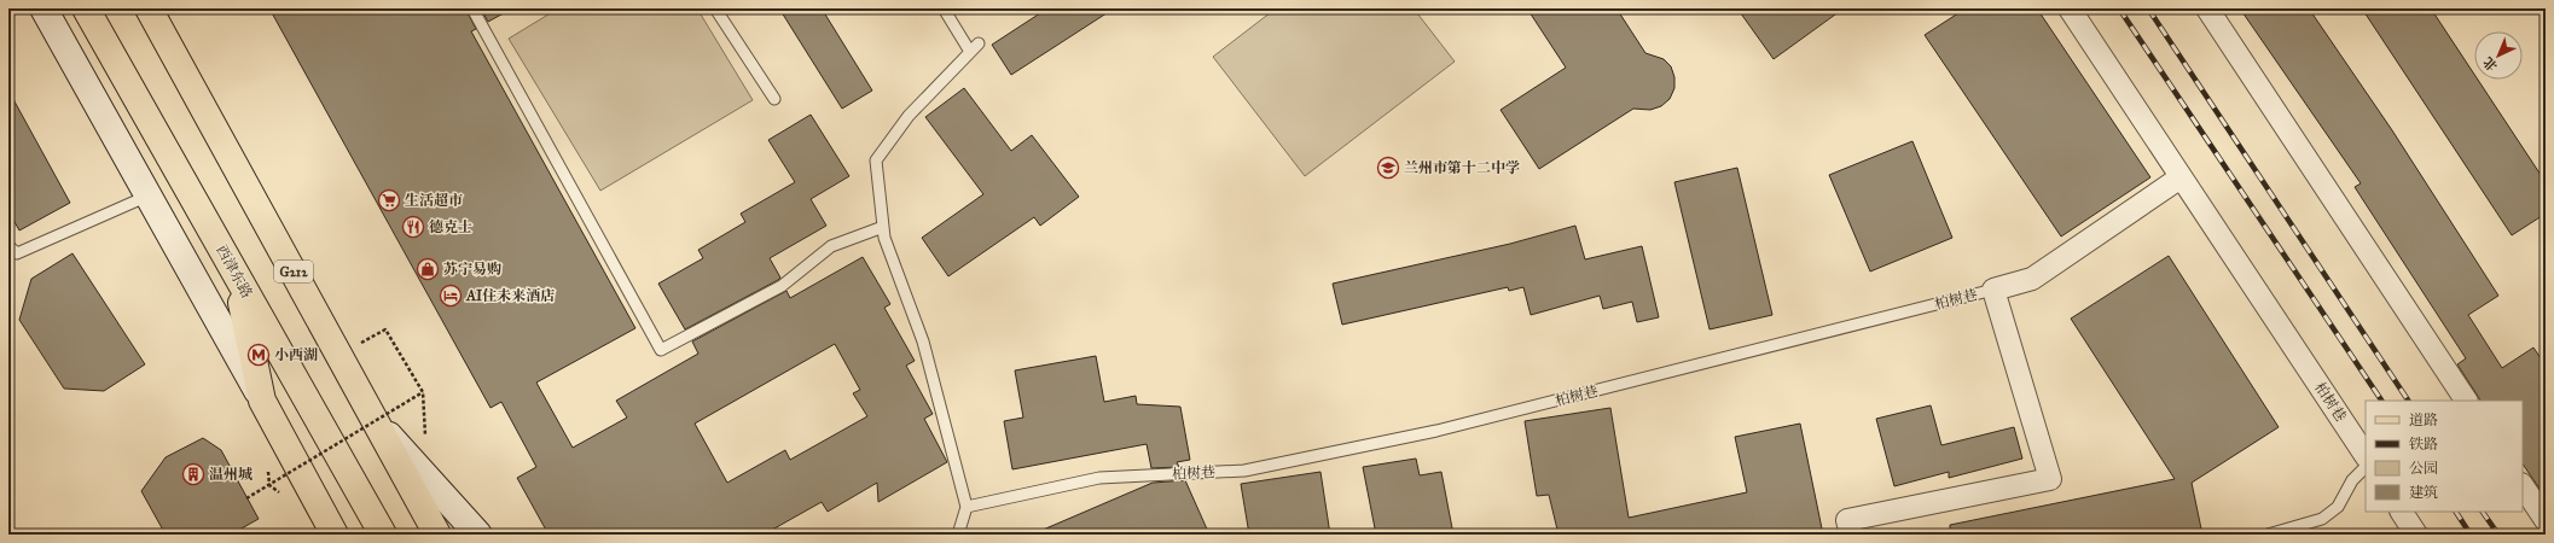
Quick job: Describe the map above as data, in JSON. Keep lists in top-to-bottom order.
{
  "streets": {
    "main road": ["西津东路", "G212"],
    "street": ["柏树巷"]
  },
  "places": {
    "school or university": ["兰州市第十二中学"],
    "supermarket": ["生活超市"],
    "restaurant": ["德克士"],
    "shop": ["苏宁易购"],
    "hotel": ["AI住未来酒店"],
    "metro station": ["小西湖"],
    "building": ["温州城"]
  },
  "legend": [
    "道路",
    "铁路",
    "公园",
    "建筑"
  ],
  "north": "bottom left"
}
